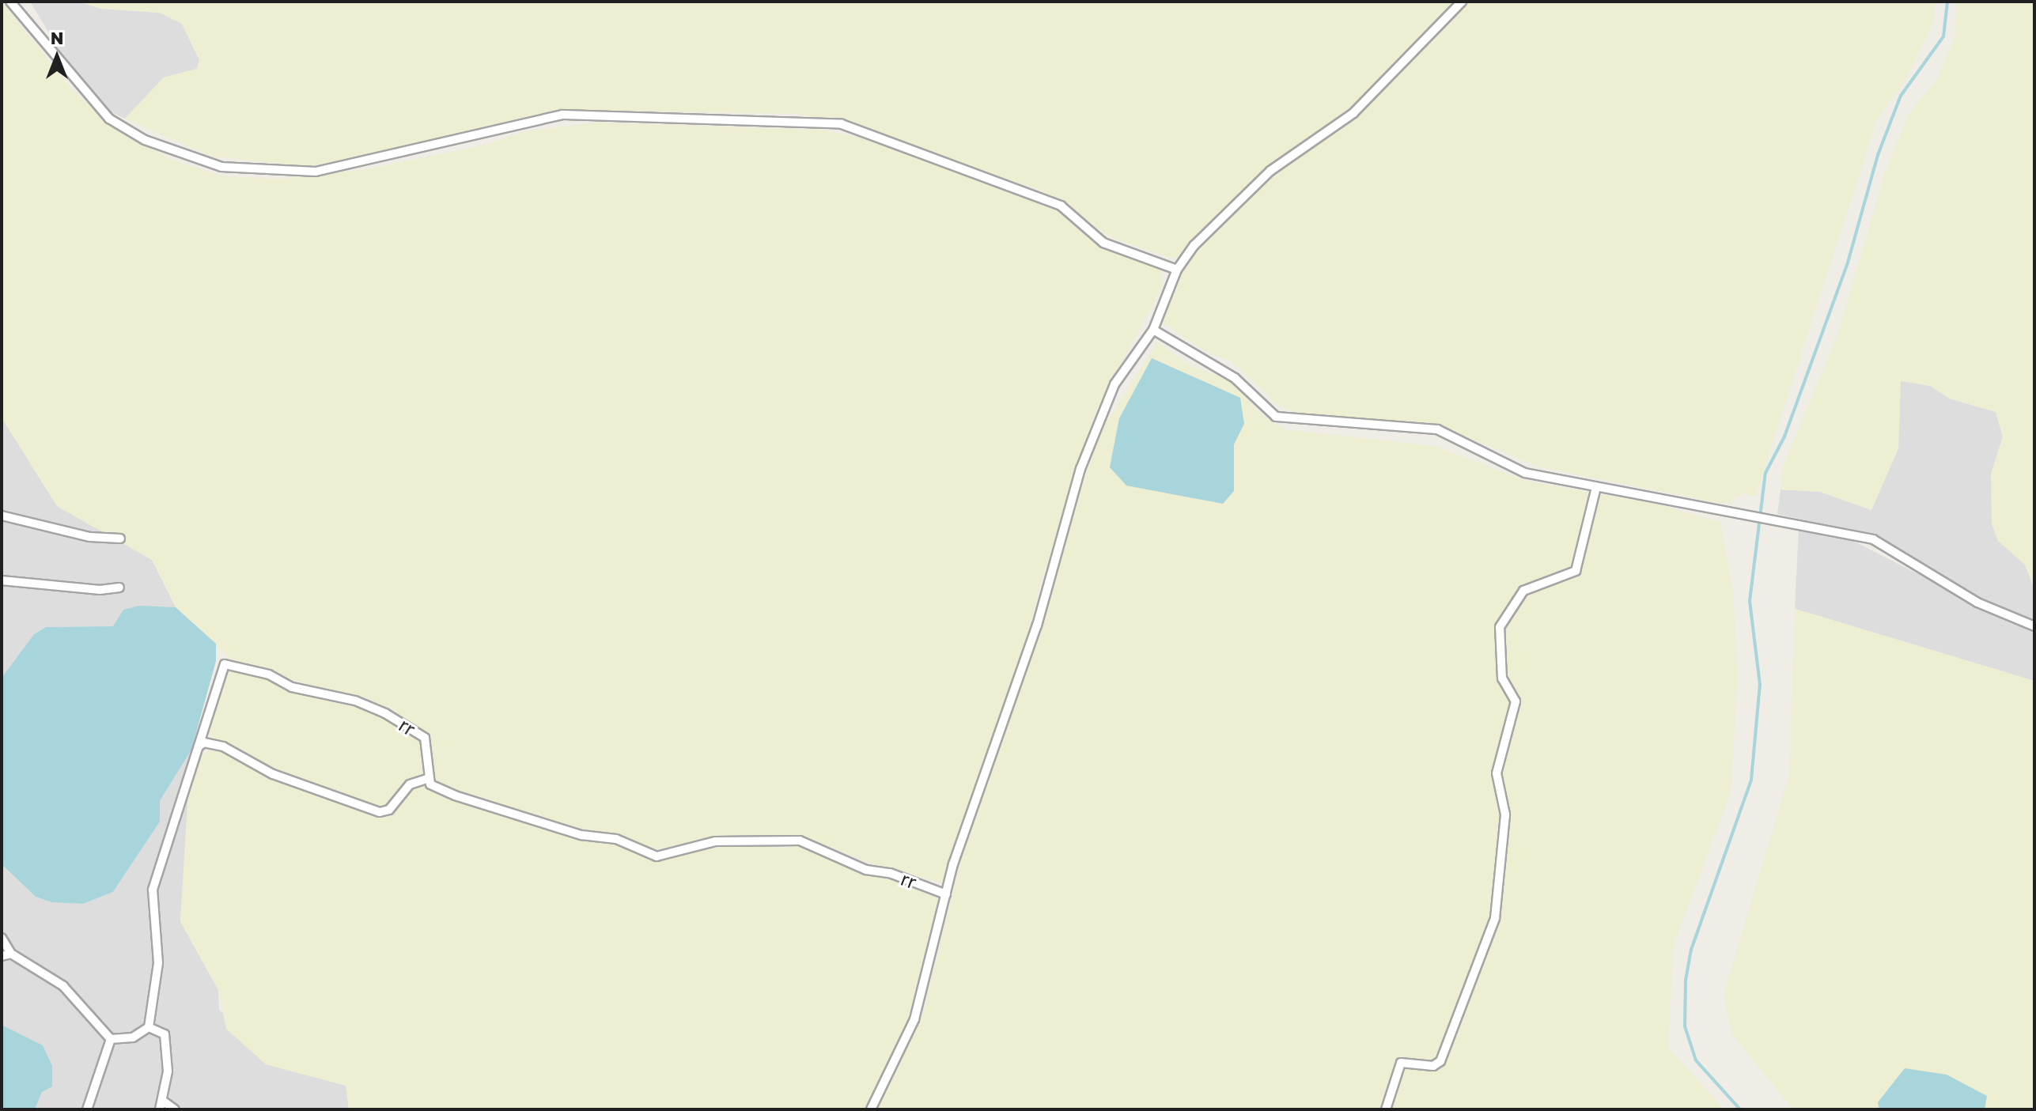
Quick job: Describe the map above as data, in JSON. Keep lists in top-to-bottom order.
{
  "streets": {
    "street": ["rr"]
  },
  "north": "top"
}
